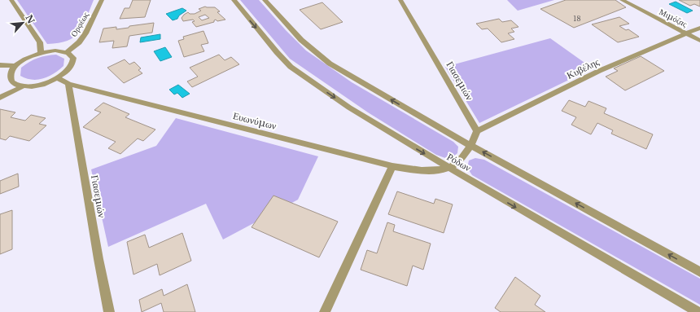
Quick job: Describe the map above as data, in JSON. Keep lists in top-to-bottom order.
{
  "streets": {
    "street": [
      "Μιμόζας",
      "Ορφέως",
      "Κυβέλης",
      "Γιασεμιών",
      "Ευωνύμων",
      "Ρόδων"
    ]
  },
  "crossings": [
    ["Μιμόζας", "Κυβέλης"],
    ["Κυβέλης", "Γιασεμιών"],
    ["Γιασεμιών", "Ευωνύμων"],
    ["Ευωνύμων", "Ρόδων"]
  ],
  "house_numbers": ["18"],
  "north": "top right"
}
